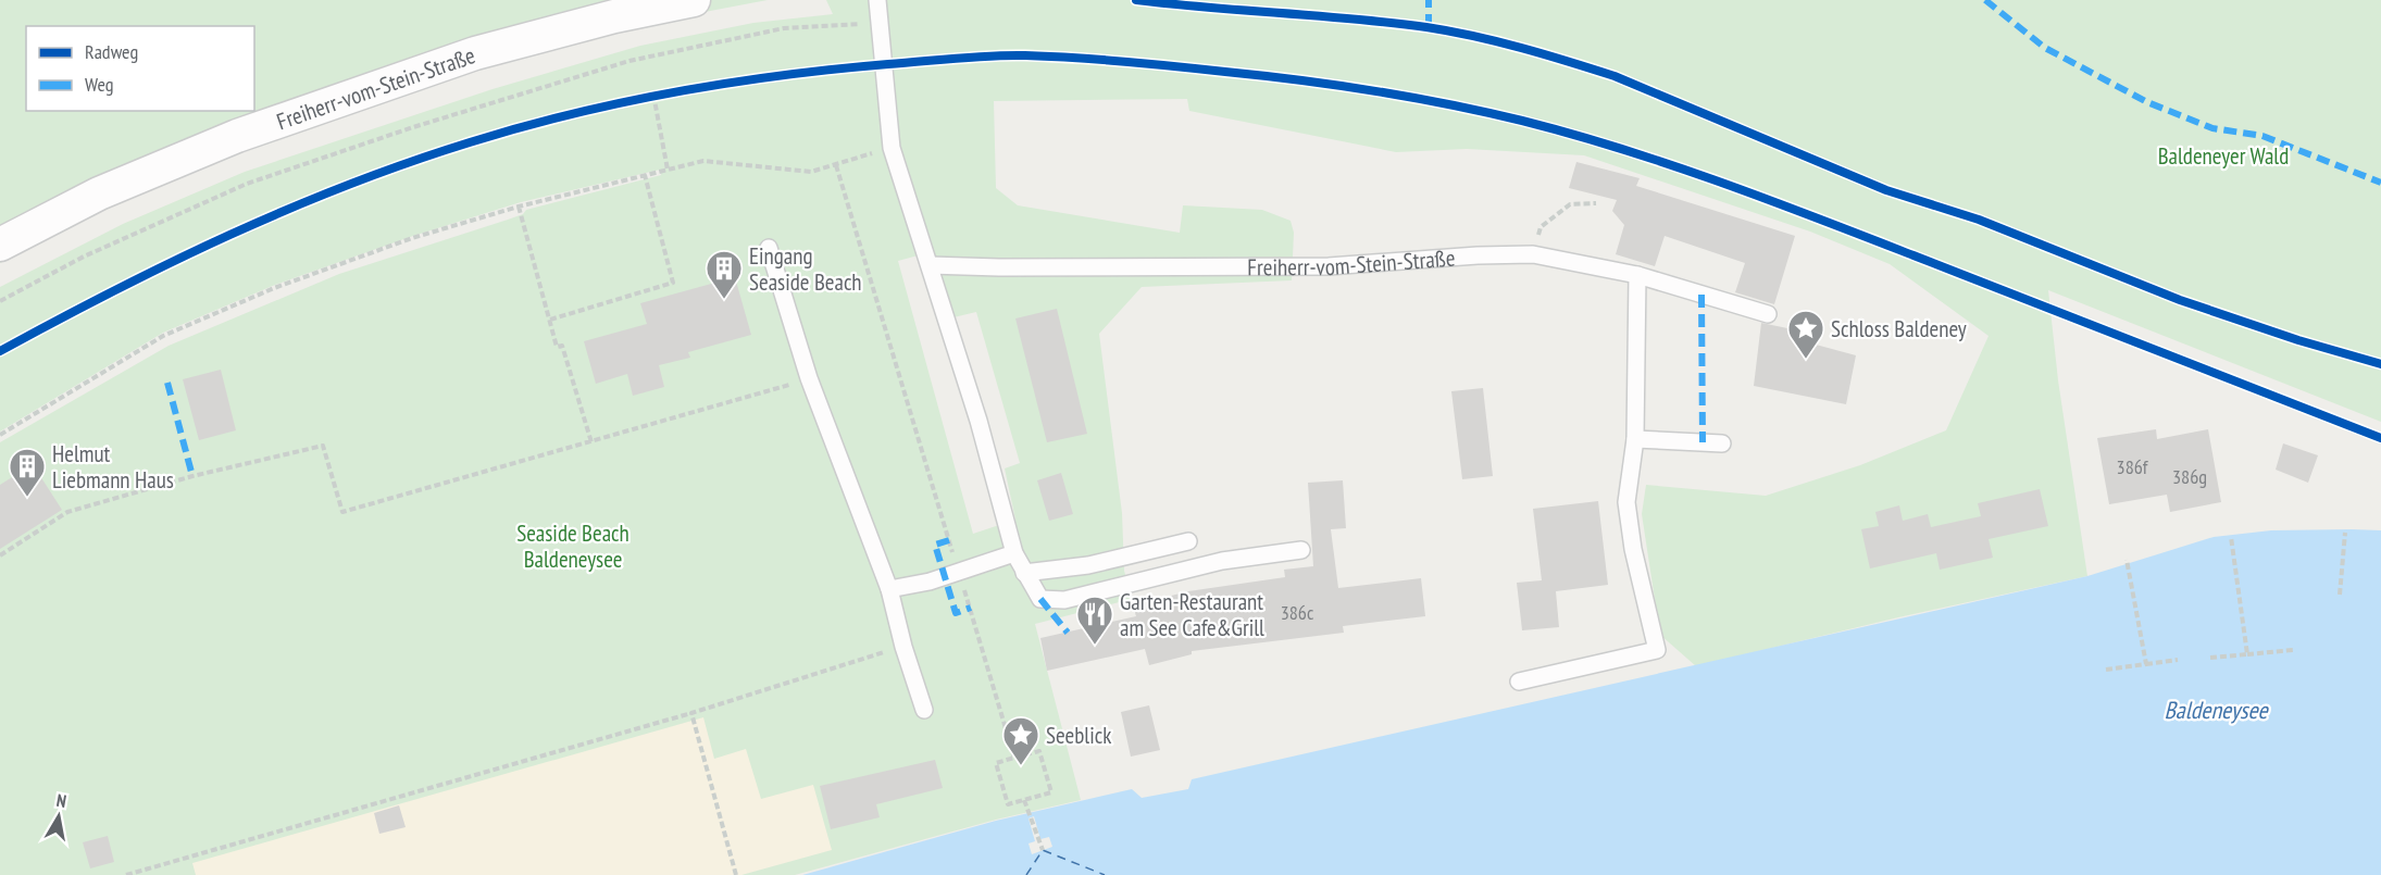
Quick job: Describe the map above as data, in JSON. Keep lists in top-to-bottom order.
{
  "streets": {
    "street": ["Freiherr-vom-Stein-Straße"]
  },
  "water": ["Baldeneysee"],
  "parks": ["Baldeneyer Wald", "Seaside Beach Baldeneysee"],
  "places": {
    "building": ["Eingang Seaside Beach", "Helmut Liebmann Haus"],
    "place": ["Schloss Baldeney", "Seeblick"],
    "restaurant": ["Garten-Restaurant am See Cafe&Grill"]
  },
  "house_numbers": ["386f", "386g", "386c"],
  "legend": ["Radweg", "Weg"],
  "north": "top"
}
